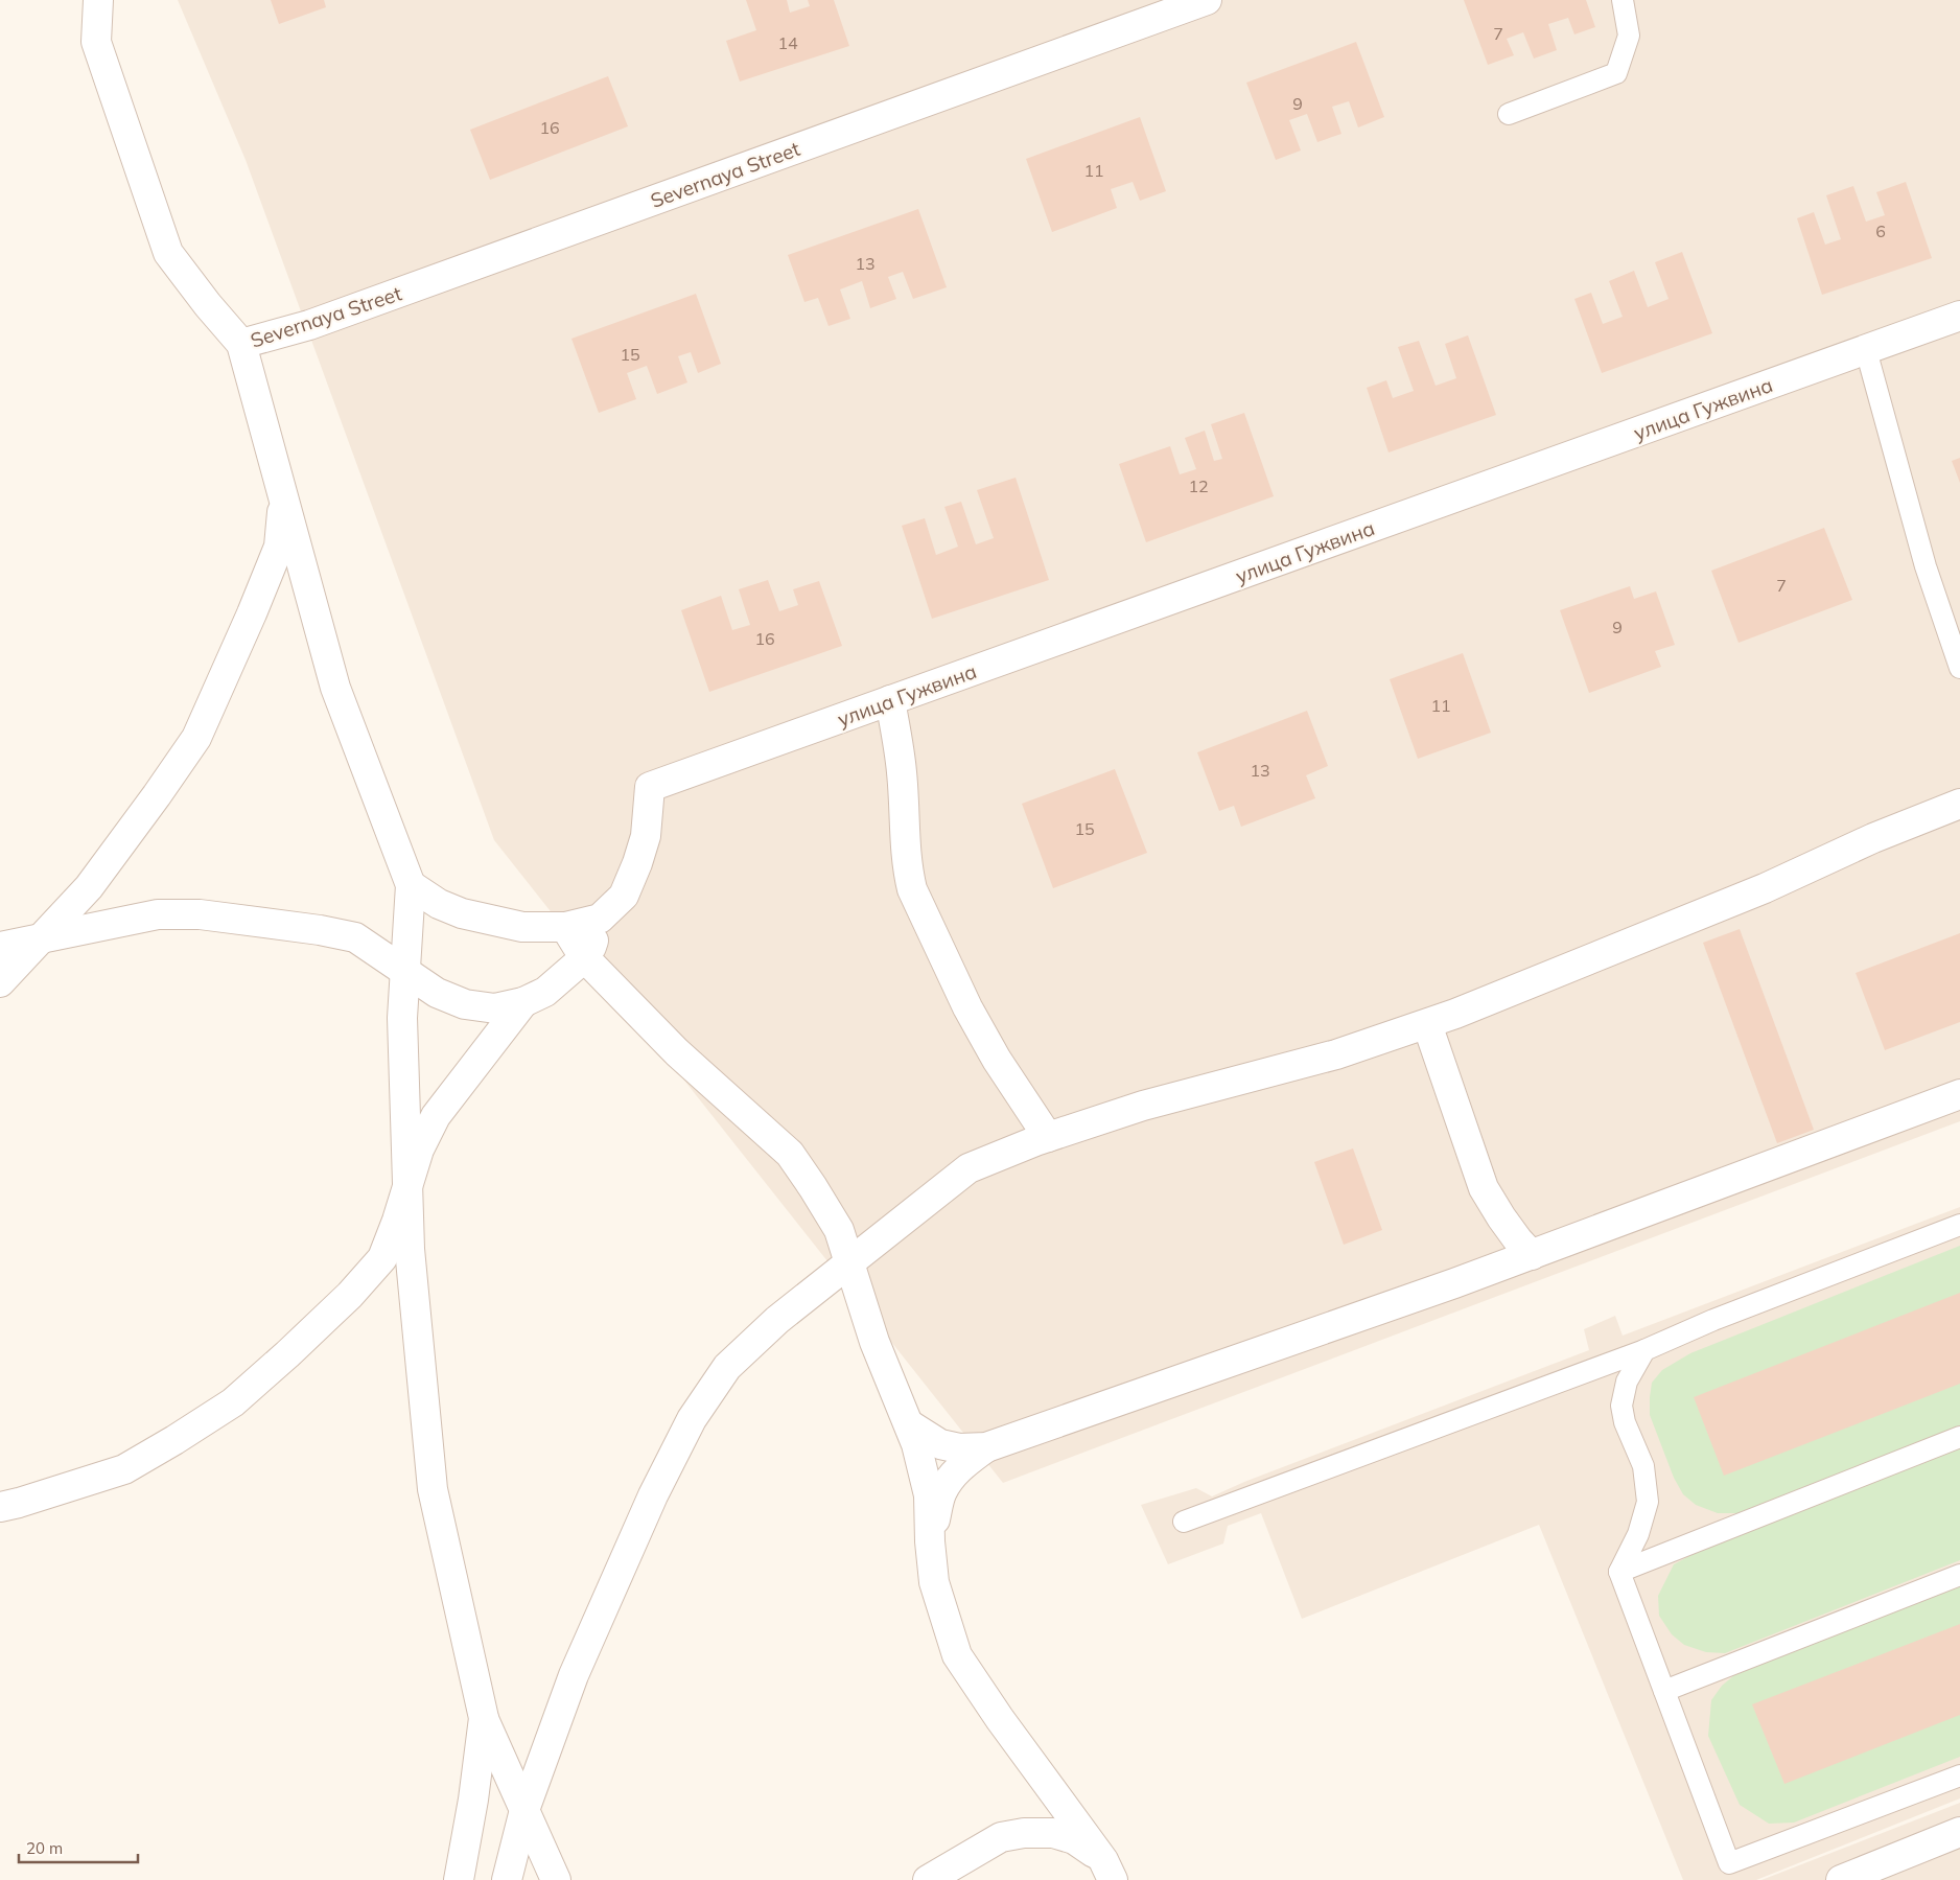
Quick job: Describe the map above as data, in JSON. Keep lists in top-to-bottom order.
{
  "streets": {
    "street": ["Severnaya Street", "улица Гужвина"]
  },
  "house_numbers": [
    "7",
    "14",
    "9",
    "16",
    "11",
    "6",
    "13",
    "15",
    "12",
    "7",
    "9",
    "16",
    "11",
    "13",
    "15"
  ],
  "scale_bar": "20 m"
}
